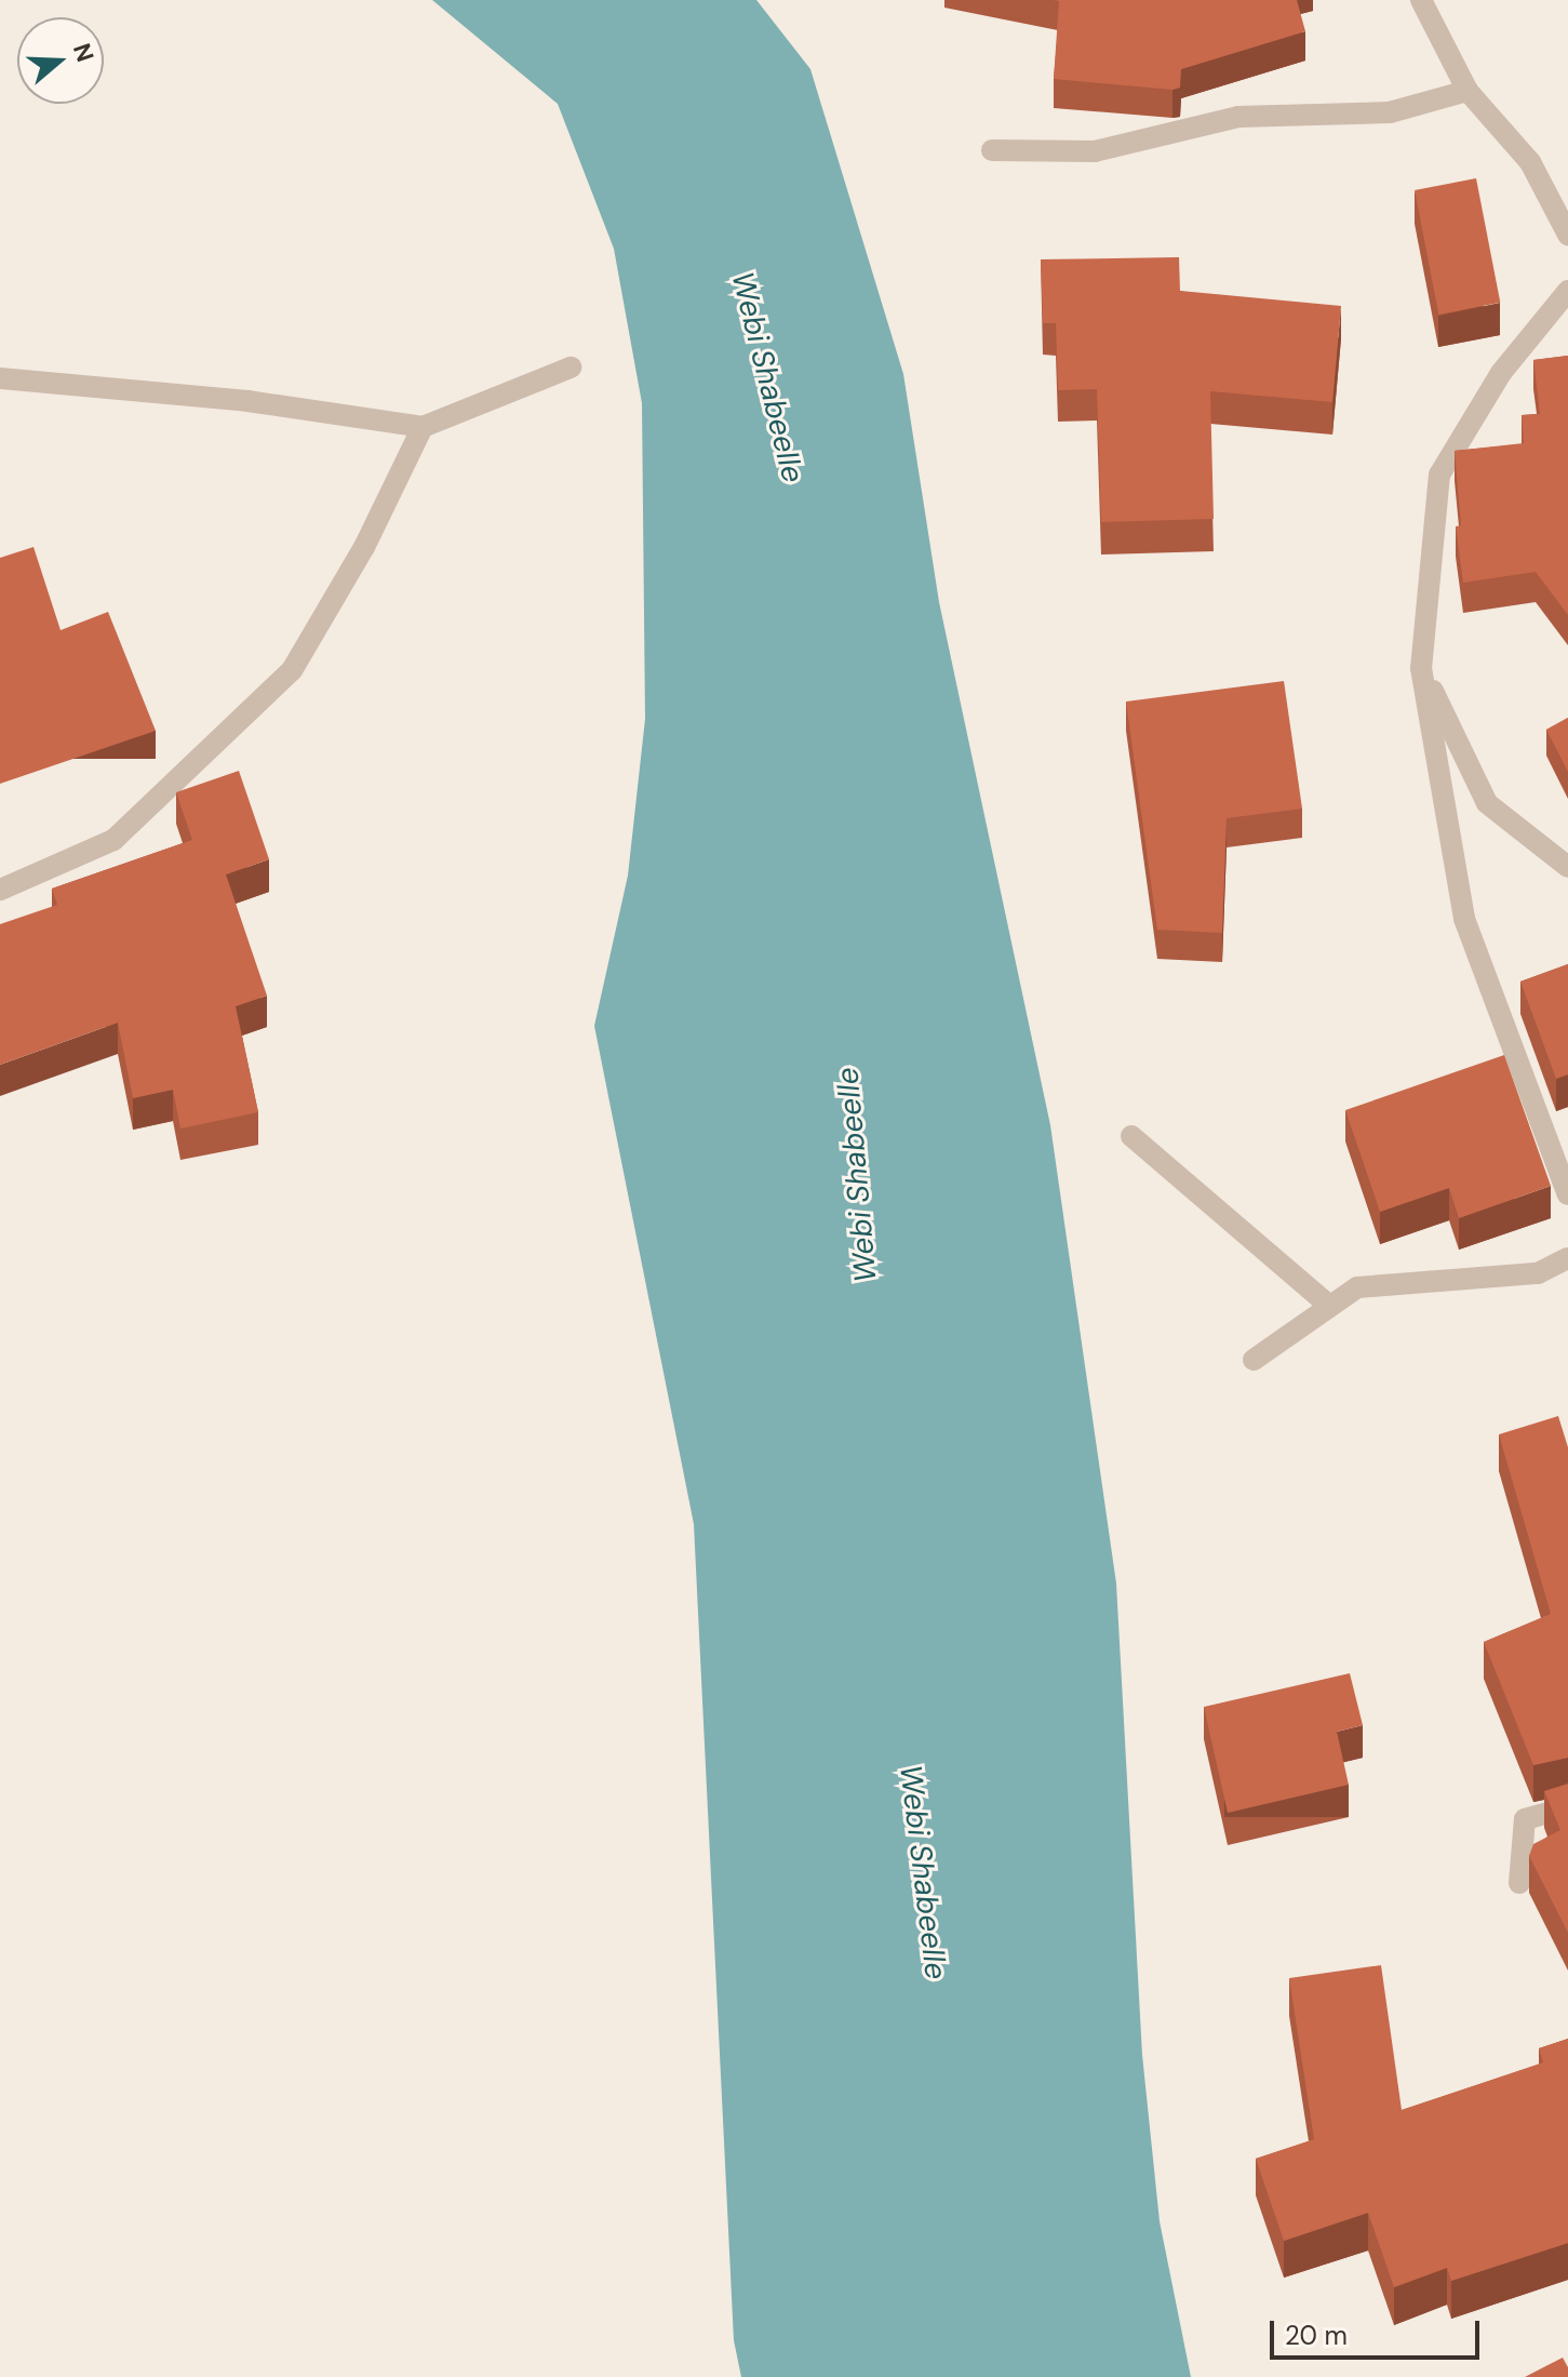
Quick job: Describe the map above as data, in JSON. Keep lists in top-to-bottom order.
{
  "water": ["Webi Shabeelle"],
  "scale_bar": "20 m",
  "north": "right"
}
